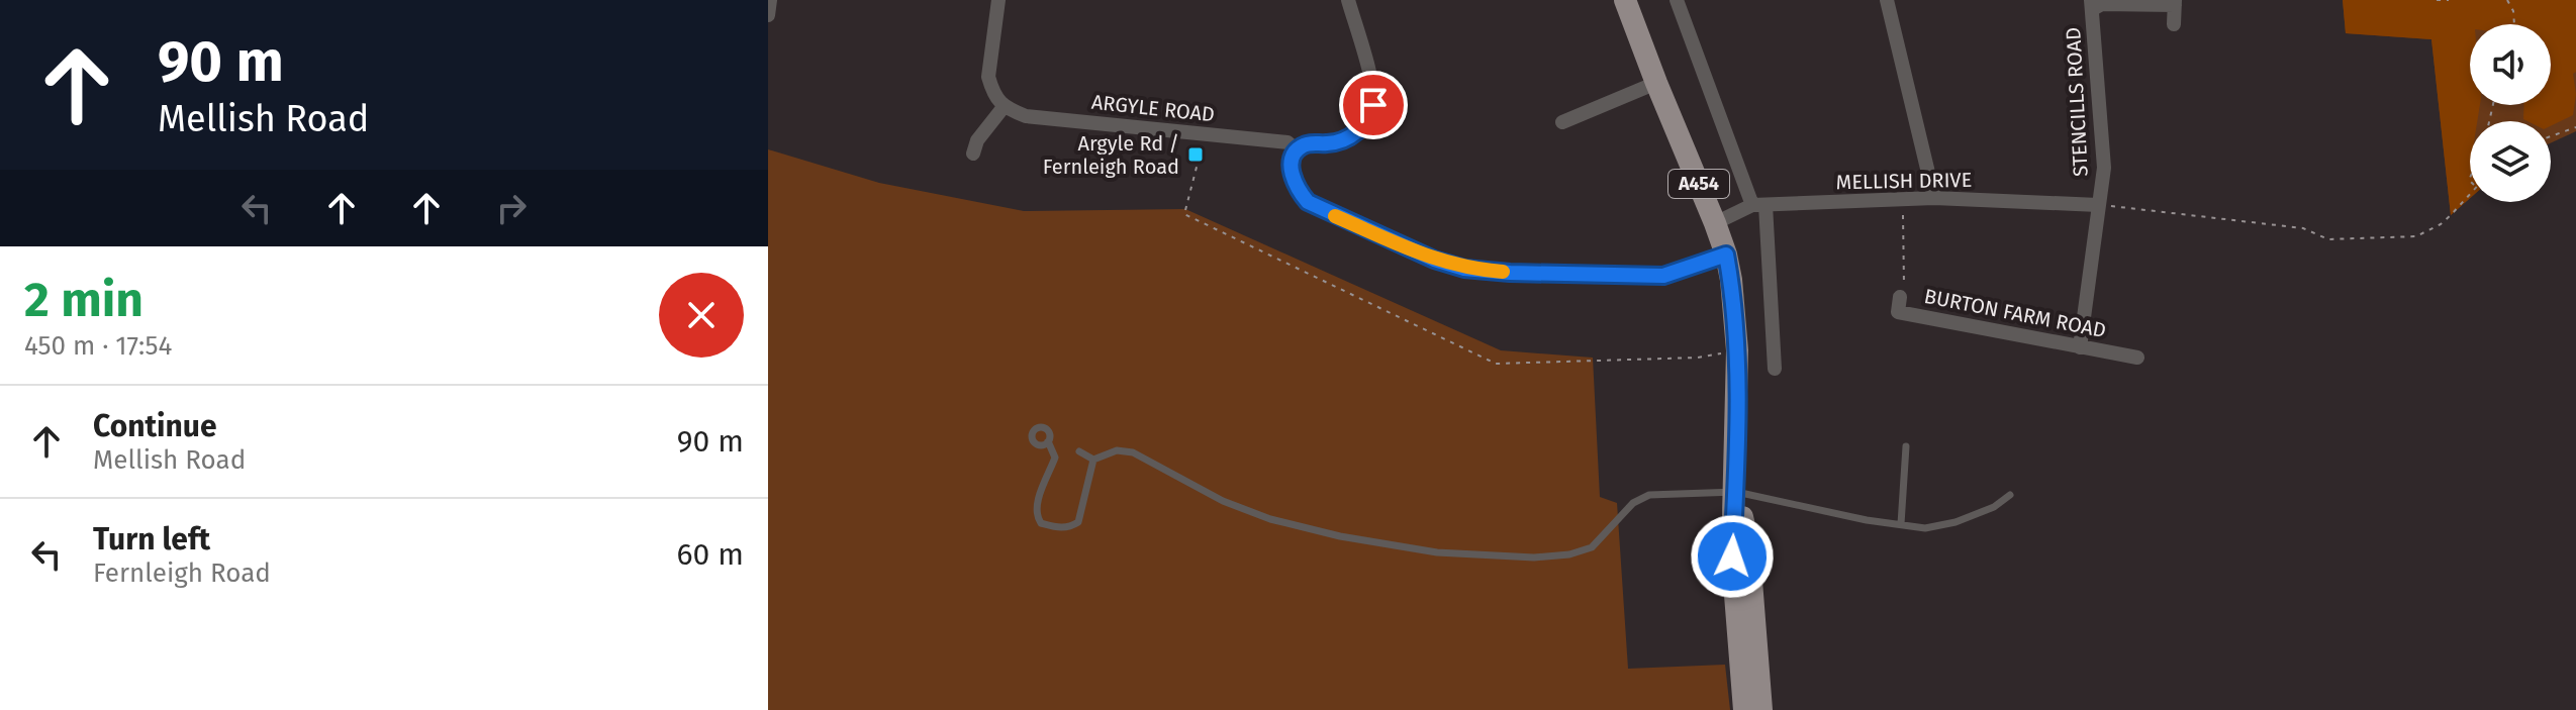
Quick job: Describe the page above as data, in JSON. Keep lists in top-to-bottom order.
{
  "streets": {
    "main road": ["A454"],
    "street": [
      "STENCILLS ROAD",
      "ARGYLE ROAD",
      "MELLISH DRIVE",
      "BURTON FARM ROAD"
    ]
  },
  "crossings": [
    ["STENCILLS ROAD", "MELLISH DRIVE"],
    ["STENCILLS ROAD", "BURTON FARM ROAD"],
    ["MELLISH DRIVE", "A454"]
  ],
  "places": {
    "transit": ["Argyle Rd / Fernleigh Road"]
  },
  "page": {
    "turn": ["90 m", "Mellish Road"],
    "heading": ["2 min", "450 m · 17:54"],
    "list": [
      {
        "name": "Continue",
        "note": "Mellish Road",
        "value": "90 m"
      },
      {
        "name": "Turn left",
        "note": "Fernleigh Road",
        "value": "60 m"
      }
    ]
  }
}
